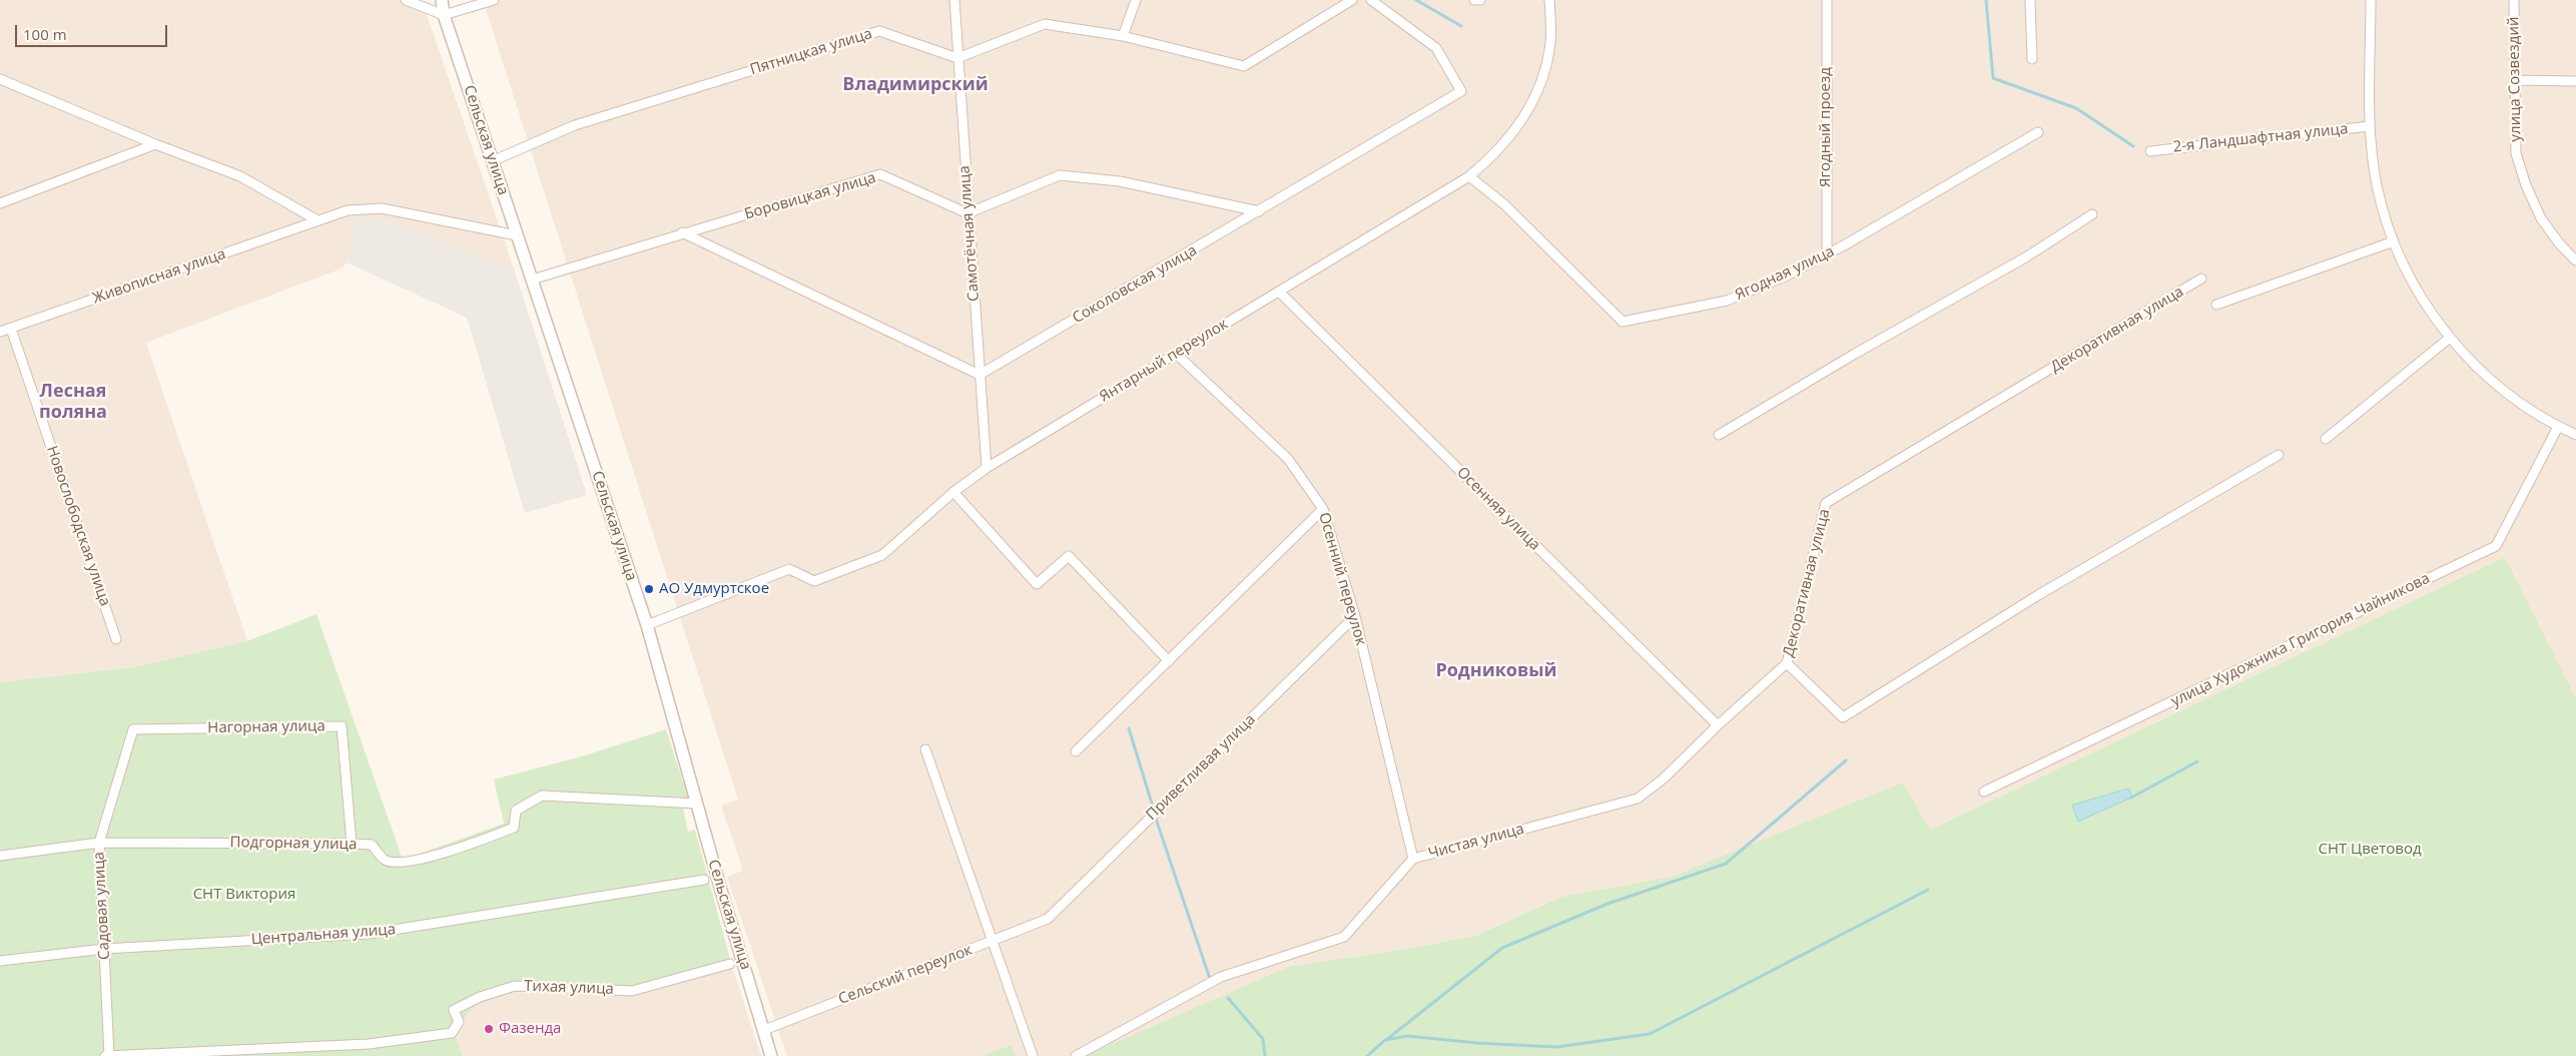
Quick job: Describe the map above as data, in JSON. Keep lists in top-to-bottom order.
{
  "streets": {
    "street": [
      "Пятницкая улица",
      "улица Созвездий",
      "Ягодный проезд",
      "2-я Ландшафтная улица",
      "Сельская улица",
      "Боровицкая улица",
      "Самотёчная улица",
      "Ягодная улица",
      "Живописная улица",
      "Соколовская улица",
      "Декоративная улица",
      "Янтарный переулок",
      "Осенняя улица",
      "Новослободская улица",
      "Осенний переулок",
      "улица Художника Григория Чайникова",
      "Нагорная улица",
      "Приветливая улица",
      "Чистая улица",
      "Подгорная улица",
      "Садовая улица",
      "Центральная улица",
      "Сельский переулок",
      "Тихая улица"
    ]
  },
  "crossings": [
    ["Пятницкая улица", "Сельская улица"],
    ["Пятницкая улица", "Самотёчная улица"],
    ["Ягодный проезд", "Ягодная улица"],
    ["Сельская улица", "Боровицкая улица"],
    ["Сельская улица", "Живописная улица"],
    ["Сельская улица", "Янтарный переулок"],
    ["Сельская улица", "Подгорная улица"],
    ["Сельская улица", "Сельский переулок"],
    ["Боровицкая улица", "Самотёчная улица"],
    ["Самотёчная улица", "Соколовская улица"],
    ["Самотёчная улица", "Янтарный переулок"],
    ["Ягодная улица", "Янтарный переулок"],
    ["Живописная улица", "Новослободская улица"],
    ["Декоративная улица", "Чистая улица"],
    ["Янтарный переулок", "Осенняя улица"],
    ["Янтарный переулок", "Осенний переулок"],
    ["Осенняя улица", "Чистая улица"],
    ["Осенний переулок", "Приветливая улица"],
    ["Осенний переулок", "Чистая улица"],
    ["Нагорная улица", "Подгорная улица"],
    ["Нагорная улица", "Садовая улица"],
    ["Приветливая улица", "Сельский переулок"],
    ["Подгорная улица", "Садовая улица"],
    ["Садовая улица", "Центральная улица"],
    ["Садовая улица", "Тихая улица"]
  ],
  "districts": ["Владимирский", "Лесная поляна", "Родниковый"],
  "parks": ["СНТ Цветовод", "СНТ Виктория"],
  "places": ["АО Удмуртское", "Фазенда"],
  "scale_bar": "100 m"
}
